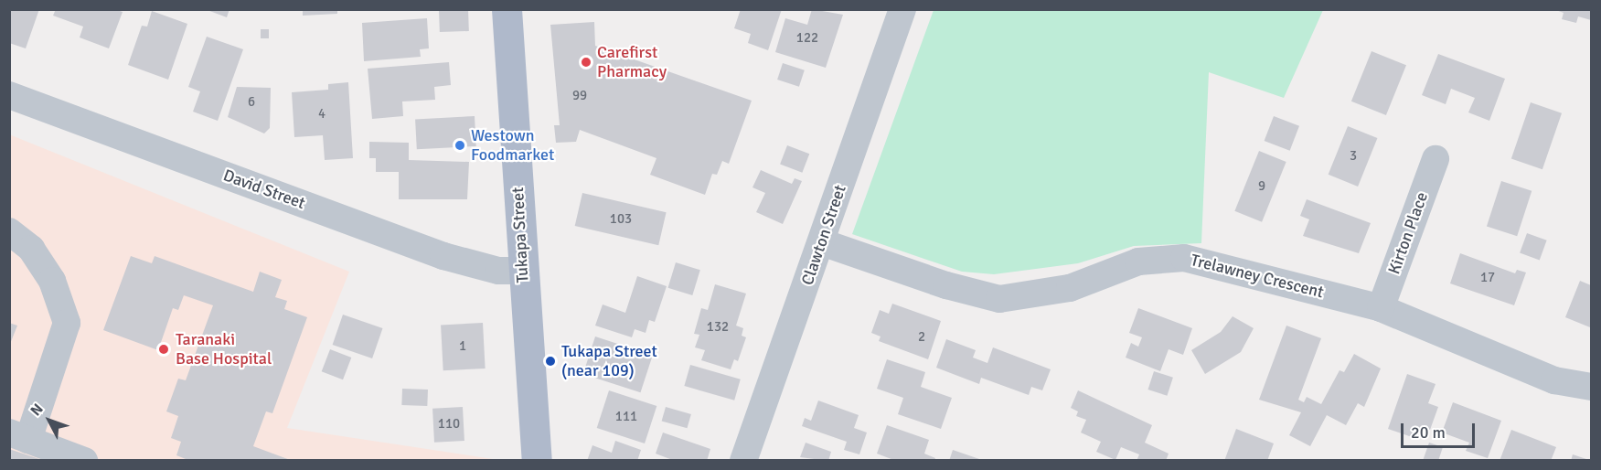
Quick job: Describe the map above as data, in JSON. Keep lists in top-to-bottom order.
{
  "streets": {
    "main road": ["Tukapa Street"],
    "street": [
      "David Street",
      "Kirton Place",
      "Clawton Street",
      "Trelawney Crescent"
    ]
  },
  "crossings": [
    ["David Street", "Tukapa Street"],
    ["Kirton Place", "Trelawney Crescent"],
    ["Clawton Street", "Trelawney Crescent"]
  ],
  "places": [
    "Carefirst Pharmacy",
    "Westown Foodmarket",
    "Taranaki Base Hospital",
    "Tukapa Street (near 109)"
  ],
  "house_numbers": [
    "122",
    "99",
    "6",
    "4",
    "3",
    "9",
    "103",
    "17",
    "132",
    "2",
    "1",
    "111",
    "110"
  ],
  "scale_bar": "20 m",
  "north": "top left"
}
